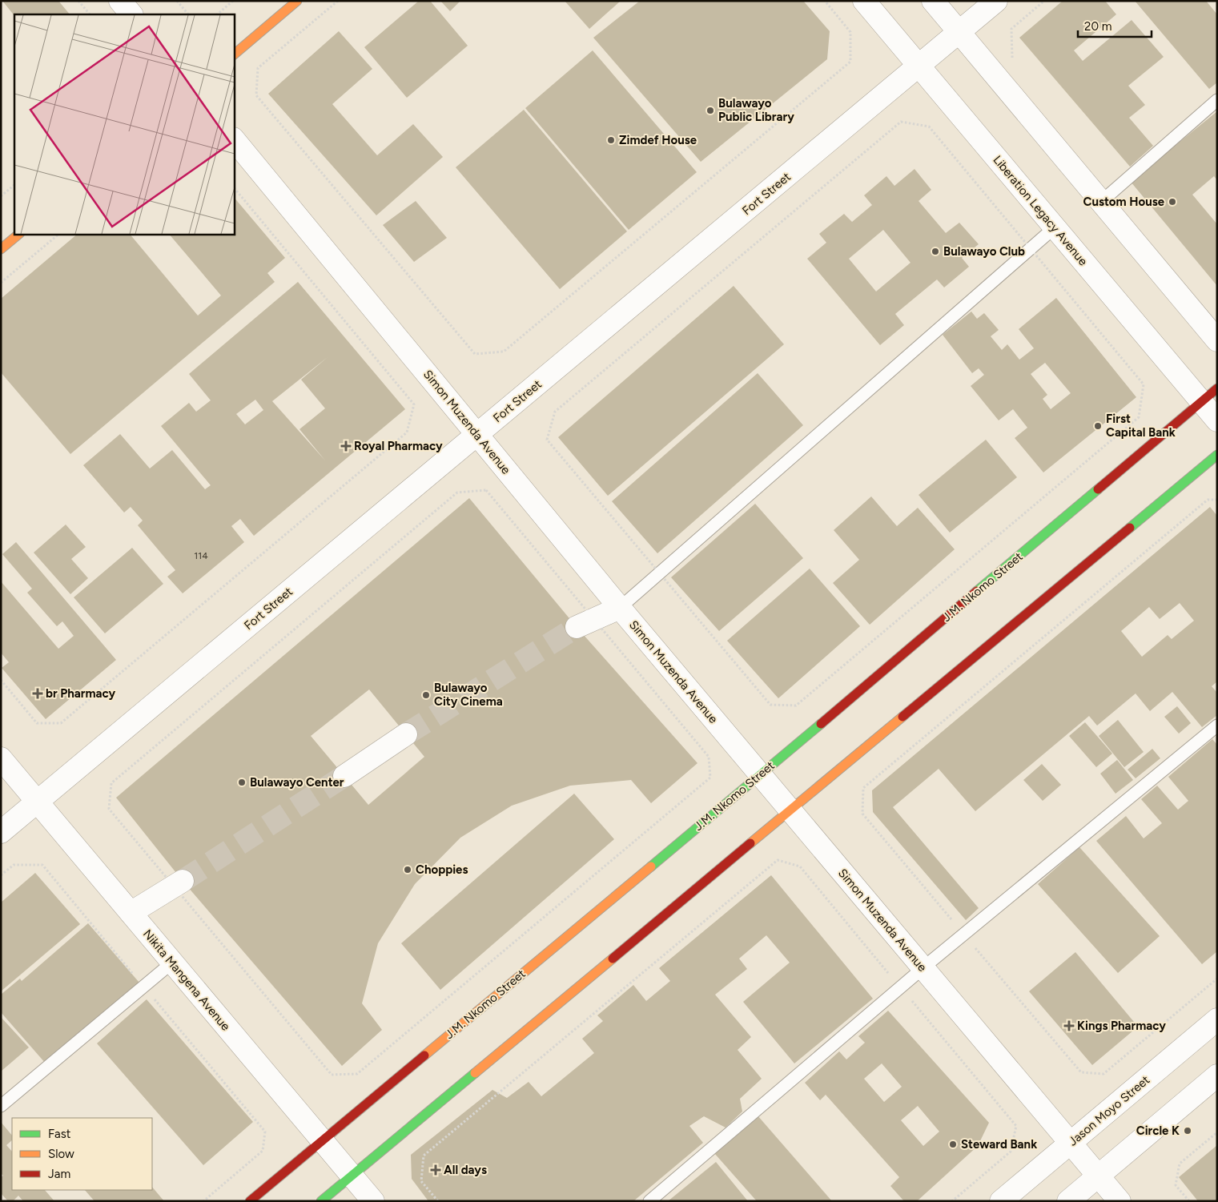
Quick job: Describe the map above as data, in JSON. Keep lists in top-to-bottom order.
{
  "streets": {
    "main road": ["J.M. Nkomo Street"],
    "street": [
      "Fort Street",
      "Liberation Legacy Avenue",
      "Simon Muzenda Avenue",
      "Nikita Mangena Avenue",
      "Jason Moyo Street"
    ]
  },
  "crossings": [
    ["Fort Street", "Liberation Legacy Avenue"],
    ["Fort Street", "Simon Muzenda Avenue"],
    ["Fort Street", "Nikita Mangena Avenue"],
    ["Liberation Legacy Avenue", "J.M. Nkomo Street"],
    ["Simon Muzenda Avenue", "J.M. Nkomo Street"],
    ["Simon Muzenda Avenue", "Jason Moyo Street"],
    ["J.M. Nkomo Street", "Nikita Mangena Avenue"]
  ],
  "places": {
    "other": [
      "Bulawayo Public Library",
      "Zimdef House",
      "Custom House",
      "Bulawayo Club",
      "First Capital Bank",
      "Bulawayo City Cinema",
      "Bulawayo Center",
      "Choppies",
      "Circle K",
      "Steward Bank"
    ],
    "health": [
      "Royal Pharmacy",
      "br Pharmacy",
      "Kings Pharmacy",
      "All days"
    ]
  },
  "house_numbers": ["114"],
  "legend": ["Fast", "Slow", "Jam"],
  "scale_bar": "20 m"
}
